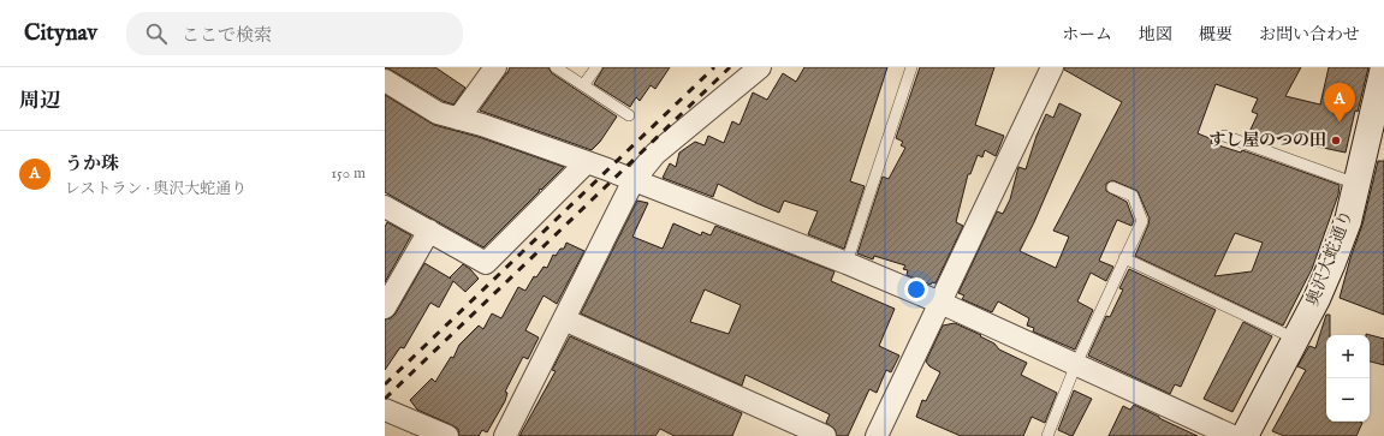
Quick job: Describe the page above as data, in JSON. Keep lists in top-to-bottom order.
{
  "streets": {
    "street": ["奥沢大蛇通り"]
  },
  "places": ["すし屋のつの田"],
  "page": {
    "header": "Citynav",
    "search": "ここで検索",
    "nav": [
      "ホーム",
      "地図",
      "概要",
      "お問い合わせ"
    ],
    "heading": "周辺",
    "pins": "A",
    "list": [
      {
        "mark": "A",
        "name": "うか珠",
        "note": "レストラン · 奥沢大蛇通り",
        "value": "150 m"
      }
    ],
    "map_buttons": ["+", "−"]
  }
}
